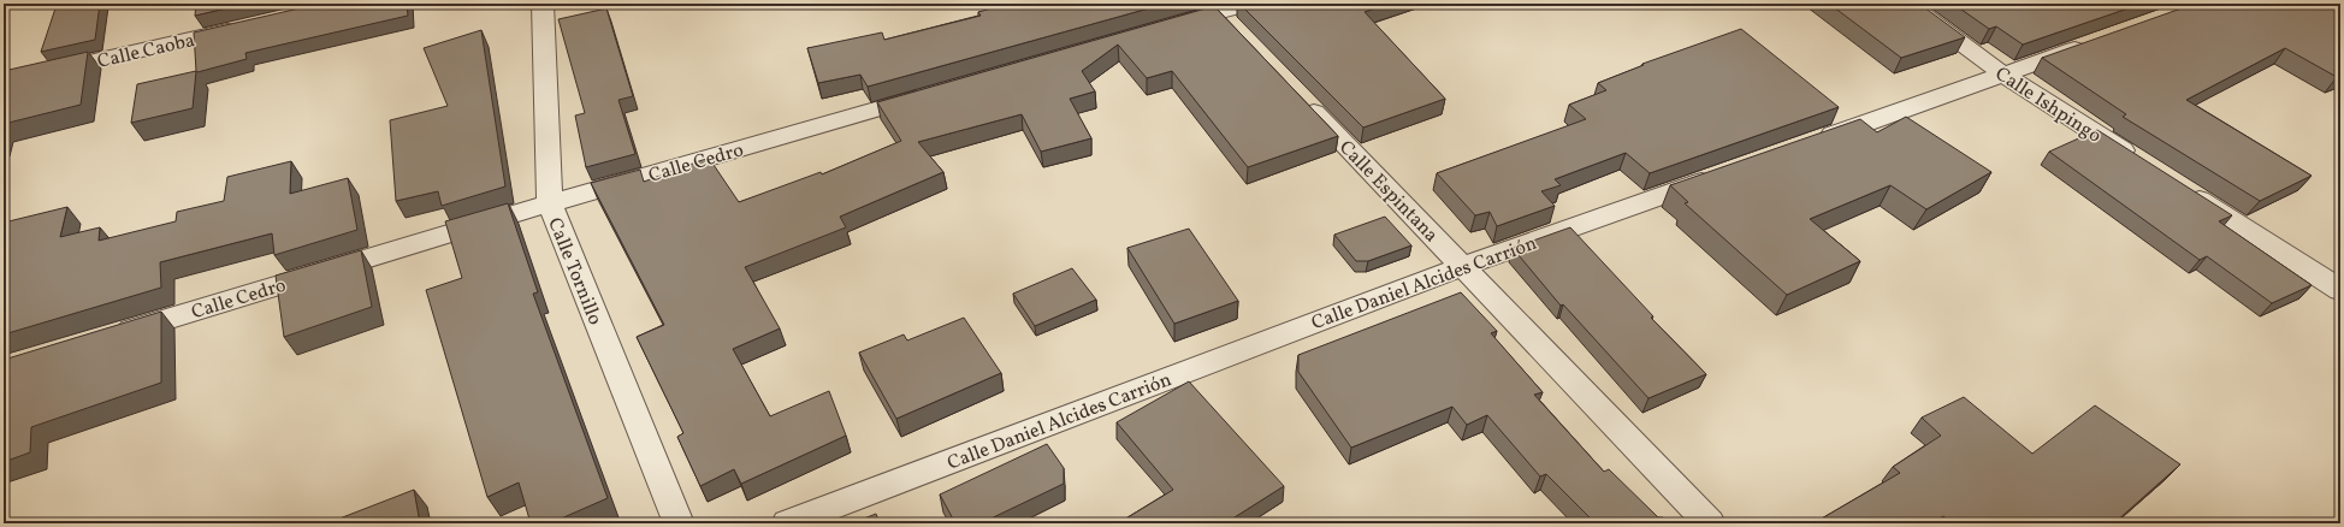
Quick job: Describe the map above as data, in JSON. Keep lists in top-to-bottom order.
{
  "streets": {
    "street": [
      "Calle Caoba",
      "Calle Ishpingo",
      "Calle Cedro",
      "Calle Espintana",
      "Calle Tornillo",
      "Calle Daniel Alcides Carrión"
    ]
  },
  "crossings": [
    ["Calle Cedro", "Calle Tornillo"],
    ["Calle Espintana", "Calle Daniel Alcides Carrión"]
  ]
}
